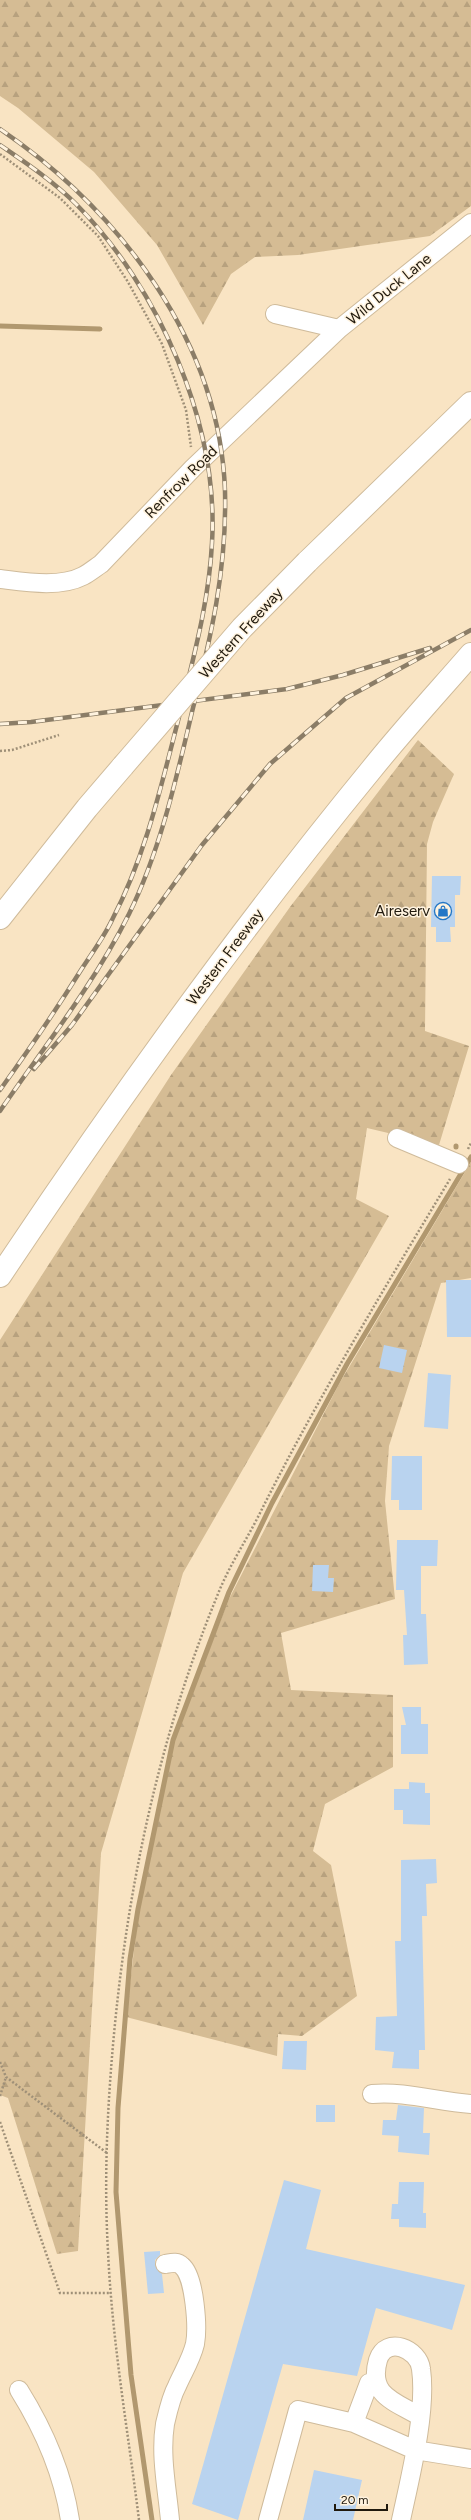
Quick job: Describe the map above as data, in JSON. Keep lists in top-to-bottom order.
{
  "streets": {
    "highway": ["Western Freeway"],
    "street": ["Wild Duck Lane", "Renfrow Road"]
  },
  "crossings": [
    ["Wild Duck Lane", "Renfrow Road"]
  ],
  "places": {
    "shop": ["Aireserv"]
  },
  "scale_bar": "20 m"
}
